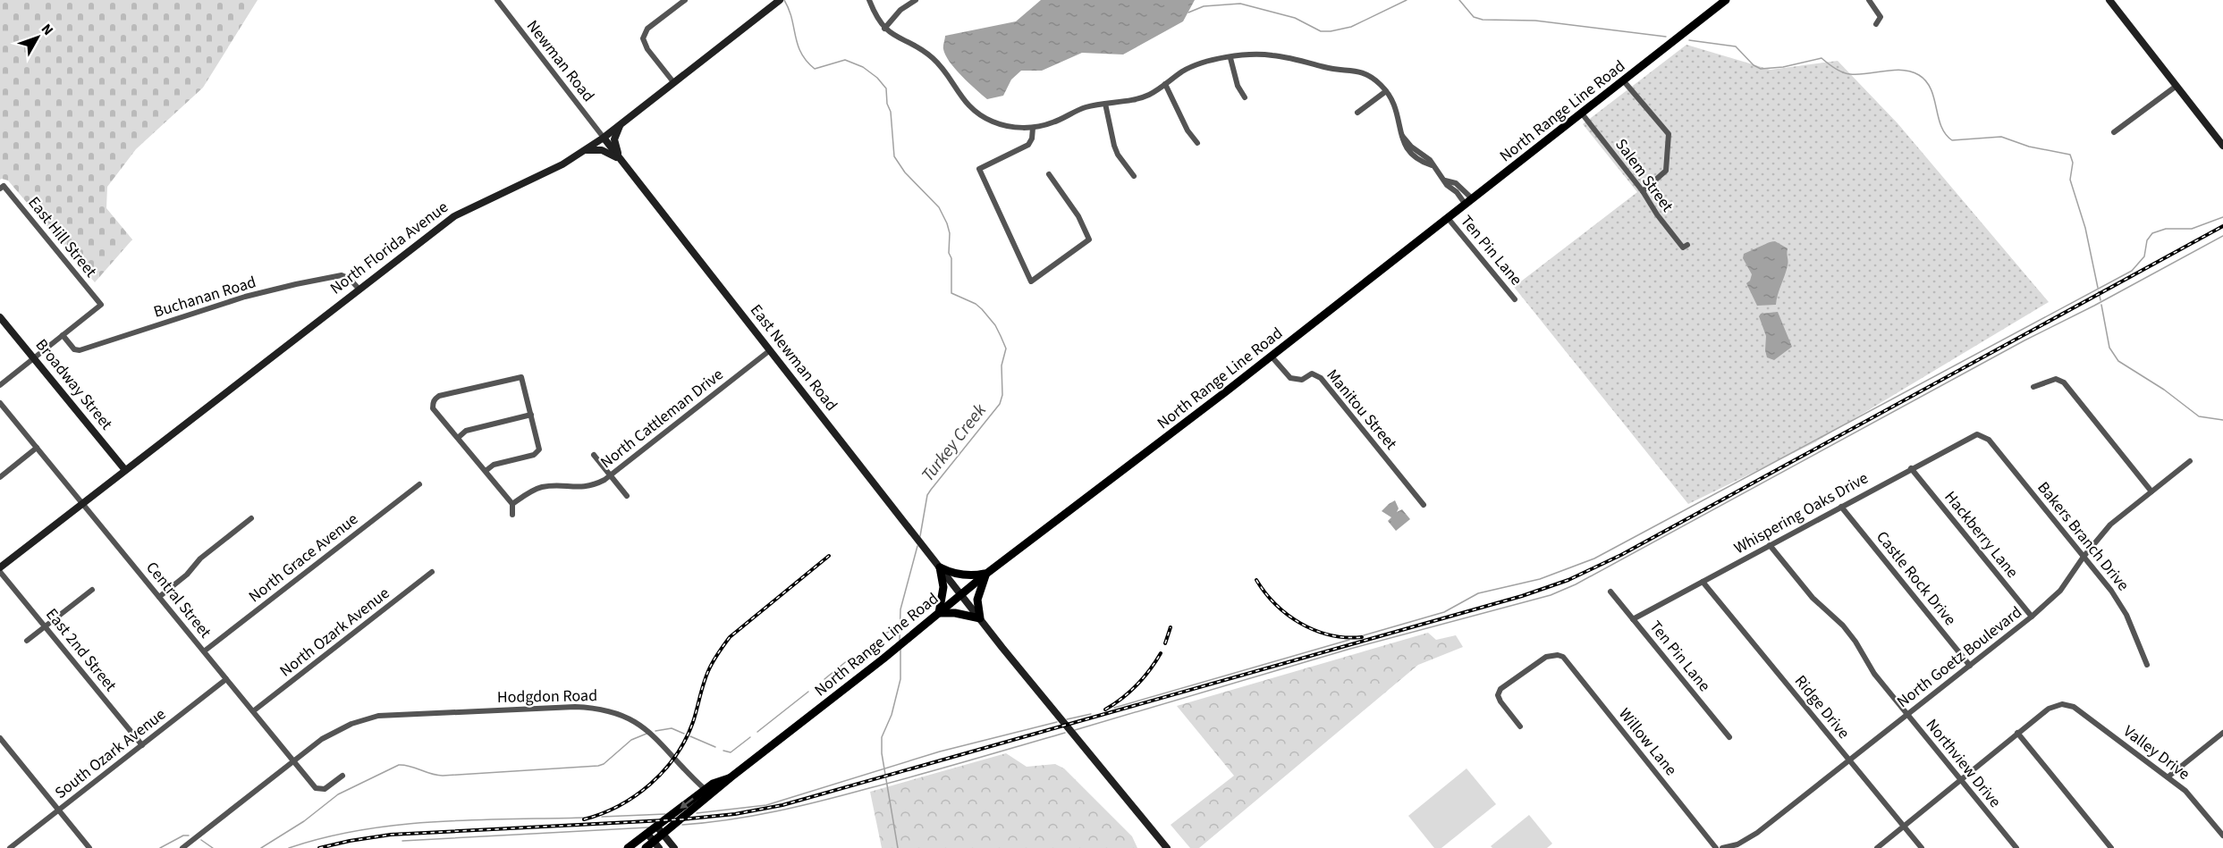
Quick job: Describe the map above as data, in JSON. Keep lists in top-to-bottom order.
{
  "streets": {
    "main road": ["North Range Line Road"],
    "street": [
      "Newman Road",
      "Salem Street",
      "East Hill Street",
      "North Florida Avenue",
      "Ten Pin Lane",
      "Buchanan Road",
      "East Newman Road",
      "Broadway Street",
      "Manitou Street",
      "North Cattleman Drive",
      "Whispering Oaks Drive",
      "Hackberry Lane",
      "Bakers Branch Drive",
      "North Grace Avenue",
      "Castle Rock Drive",
      "Central Street",
      "North Ozark Avenue",
      "East 2nd Street",
      "North Goetz Boulevard",
      "Hodgdon Road",
      "Ridge Drive",
      "Willow Lane",
      "Valley Drive",
      "South Ozark Avenue",
      "Northview Drive"
    ]
  },
  "crossings": [
    ["Newman Road", "North Florida Avenue"],
    ["Newman Road", "East Newman Road"],
    ["North Range Line Road", "Salem Street"],
    ["North Range Line Road", "Ten Pin Lane"],
    ["North Range Line Road", "East Newman Road"],
    ["North Range Line Road", "Manitou Street"],
    ["North Range Line Road", "Hodgdon Road"],
    ["East Hill Street", "Buchanan Road"],
    ["North Florida Avenue", "East Newman Road"],
    ["North Florida Avenue", "Broadway Street"],
    ["North Florida Avenue", "Central Street"],
    ["North Florida Avenue", "East 2nd Street"],
    ["Ten Pin Lane", "Whispering Oaks Drive"],
    ["East Newman Road", "North Cattleman Drive"],
    ["Whispering Oaks Drive", "Hackberry Lane"],
    ["Whispering Oaks Drive", "Bakers Branch Drive"],
    ["Whispering Oaks Drive", "Castle Rock Drive"],
    ["Whispering Oaks Drive", "Ridge Drive"],
    ["Whispering Oaks Drive", "Northview Drive"],
    ["Hackberry Lane", "North Goetz Boulevard"],
    ["Bakers Branch Drive", "North Goetz Boulevard"],
    ["North Grace Avenue", "Central Street"],
    ["Castle Rock Drive", "North Goetz Boulevard"],
    ["Central Street", "North Ozark Avenue"],
    ["Central Street", "Hodgdon Road"],
    ["Central Street", "South Ozark Avenue"],
    ["East 2nd Street", "South Ozark Avenue"],
    ["North Goetz Boulevard", "Ridge Drive"],
    ["North Goetz Boulevard", "Northview Drive"]
  ],
  "water": ["Turkey Creek"],
  "north": "top right"
}
